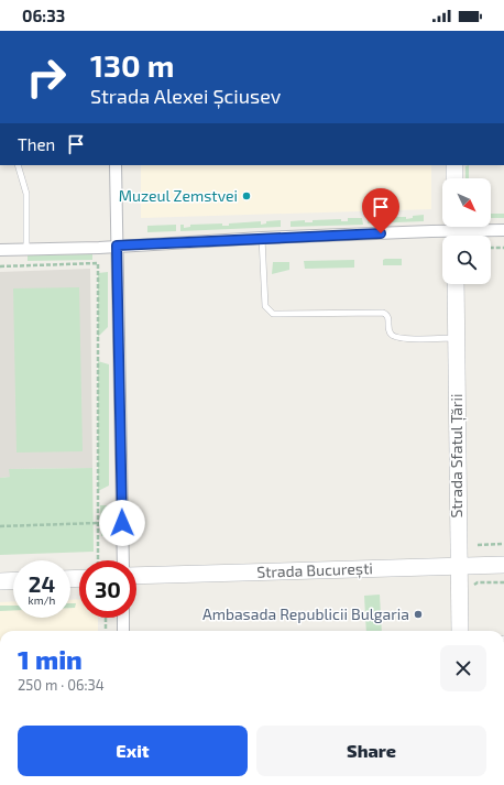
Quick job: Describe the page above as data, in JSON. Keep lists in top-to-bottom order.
{
  "streets": {
    "main road": ["Strada Sfatul Țării", "Strada București"]
  },
  "crossings": [
    ["Strada Sfatul Țării", "Strada București"]
  ],
  "places": ["Muzeul Zemstvei", "Ambasada Republicii Bulgaria"],
  "north": "bottom right",
  "page": {
    "status": "06:33",
    "turn": ["130 m", "Strada Alexei Șciusev"],
    "then": "Then",
    "speed": "24 km/h",
    "limit": "30",
    "heading": ["1 min", "250 m · 06:34"],
    "buttons": ["Exit", "Share"]
  }
}
